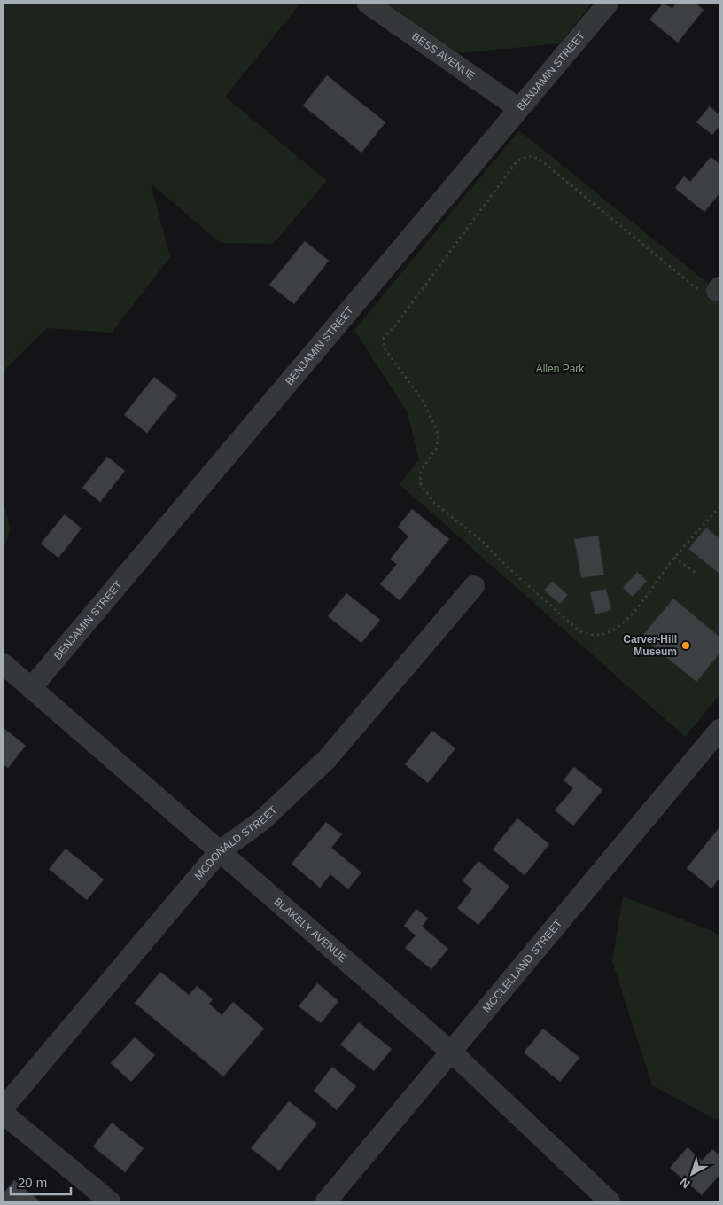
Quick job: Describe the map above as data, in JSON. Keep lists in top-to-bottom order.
{
  "streets": {
    "street": [
      "BESS AVENUE",
      "BENJAMIN STREET",
      "MCDONALD STREET",
      "BLAKELY AVENUE",
      "MCCLELLAND STREET"
    ]
  },
  "crossings": [
    ["BESS AVENUE", "BENJAMIN STREET"],
    ["BENJAMIN STREET", "BLAKELY AVENUE"],
    ["MCDONALD STREET", "BLAKELY AVENUE"],
    ["BLAKELY AVENUE", "MCCLELLAND STREET"]
  ],
  "parks": ["Allen Park"],
  "places": ["Carver-Hill Museum"],
  "scale_bar": "20 m",
  "north": "bottom left"
}
